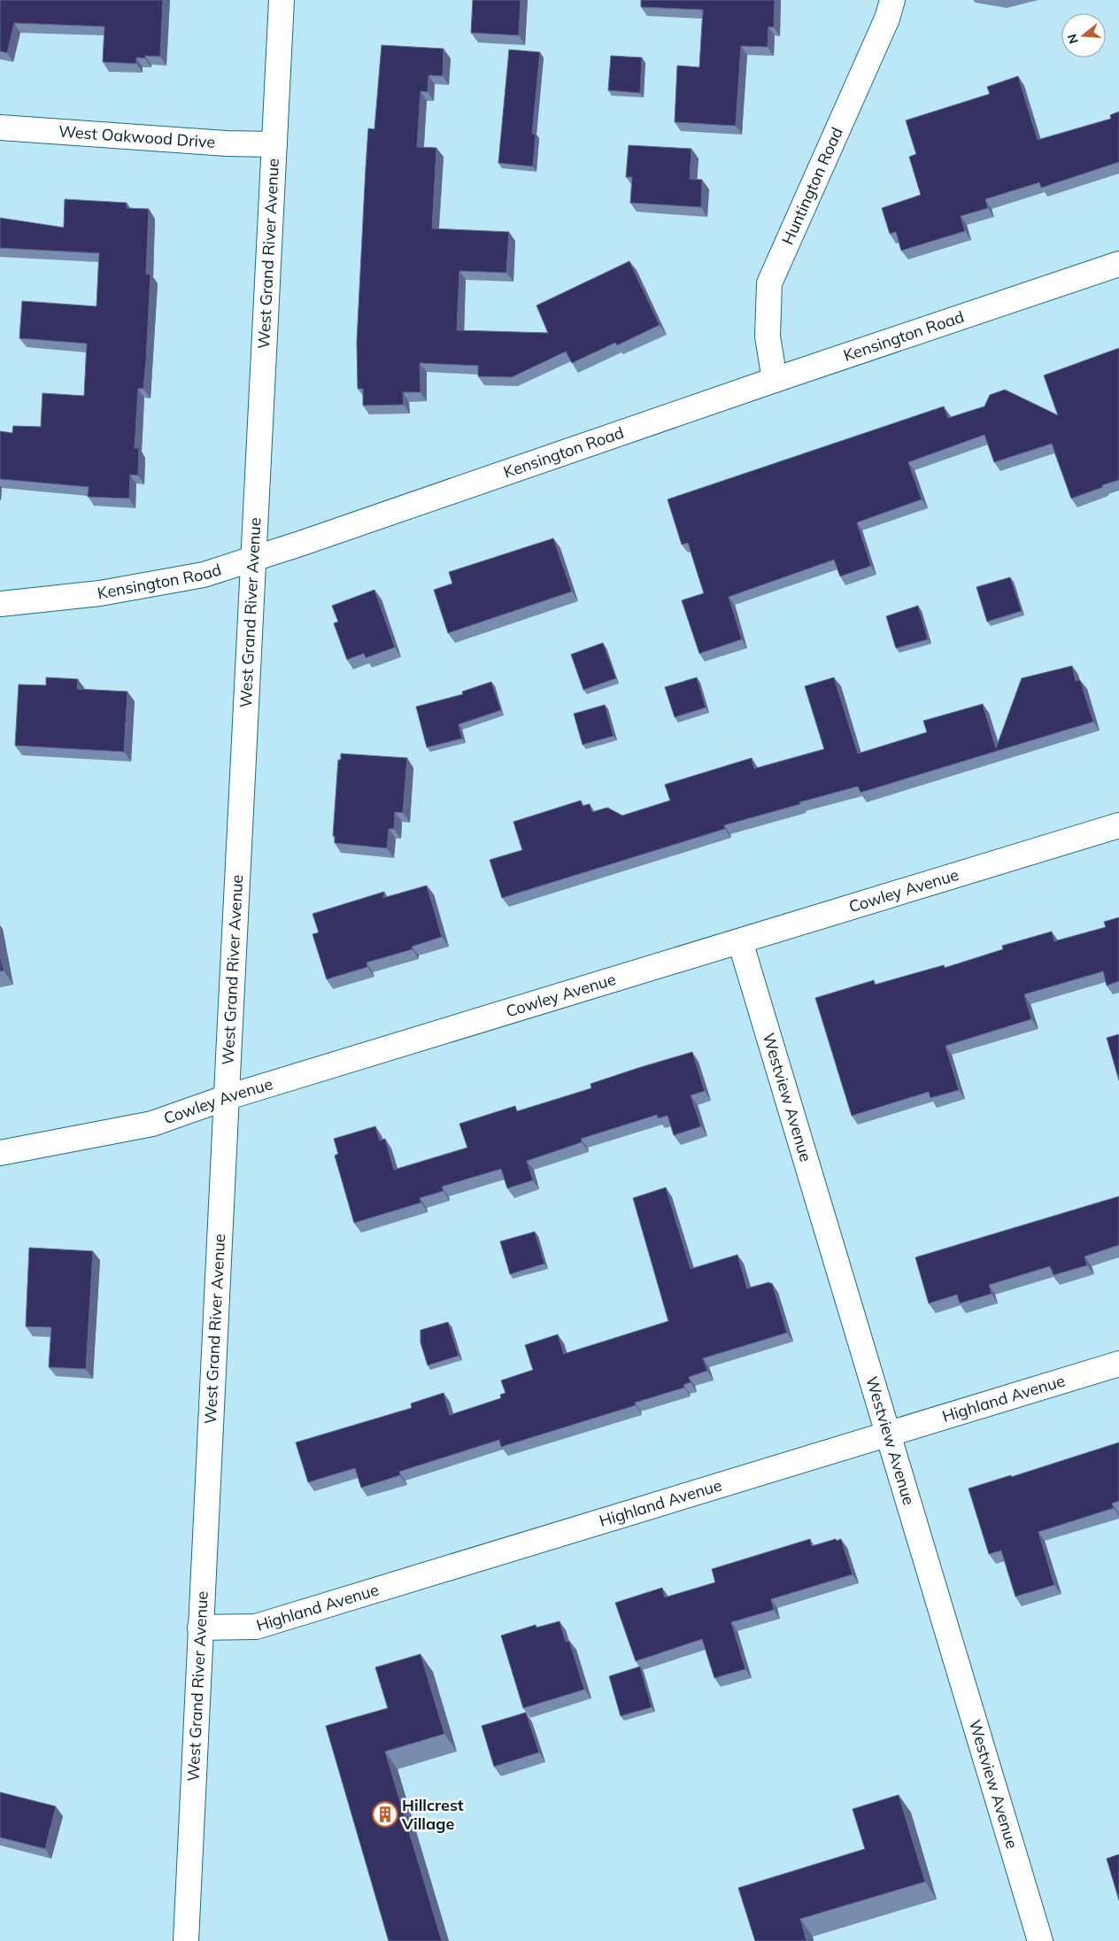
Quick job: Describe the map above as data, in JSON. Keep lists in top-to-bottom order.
{
  "streets": {
    "street": [
      "West Oakwood Drive",
      "Huntington Road",
      "West Grand River Avenue",
      "Kensington Road",
      "Cowley Avenue",
      "Westview Avenue",
      "Highland Avenue"
    ]
  },
  "crossings": [
    ["West Oakwood Drive", "West Grand River Avenue"],
    ["Huntington Road", "Kensington Road"],
    ["West Grand River Avenue", "Kensington Road"],
    ["West Grand River Avenue", "Cowley Avenue"],
    ["West Grand River Avenue", "Highland Avenue"],
    ["Cowley Avenue", "Westview Avenue"],
    ["Westview Avenue", "Highland Avenue"]
  ],
  "places": {
    "building": ["Hillcrest Village"]
  },
  "north": "left"
}
